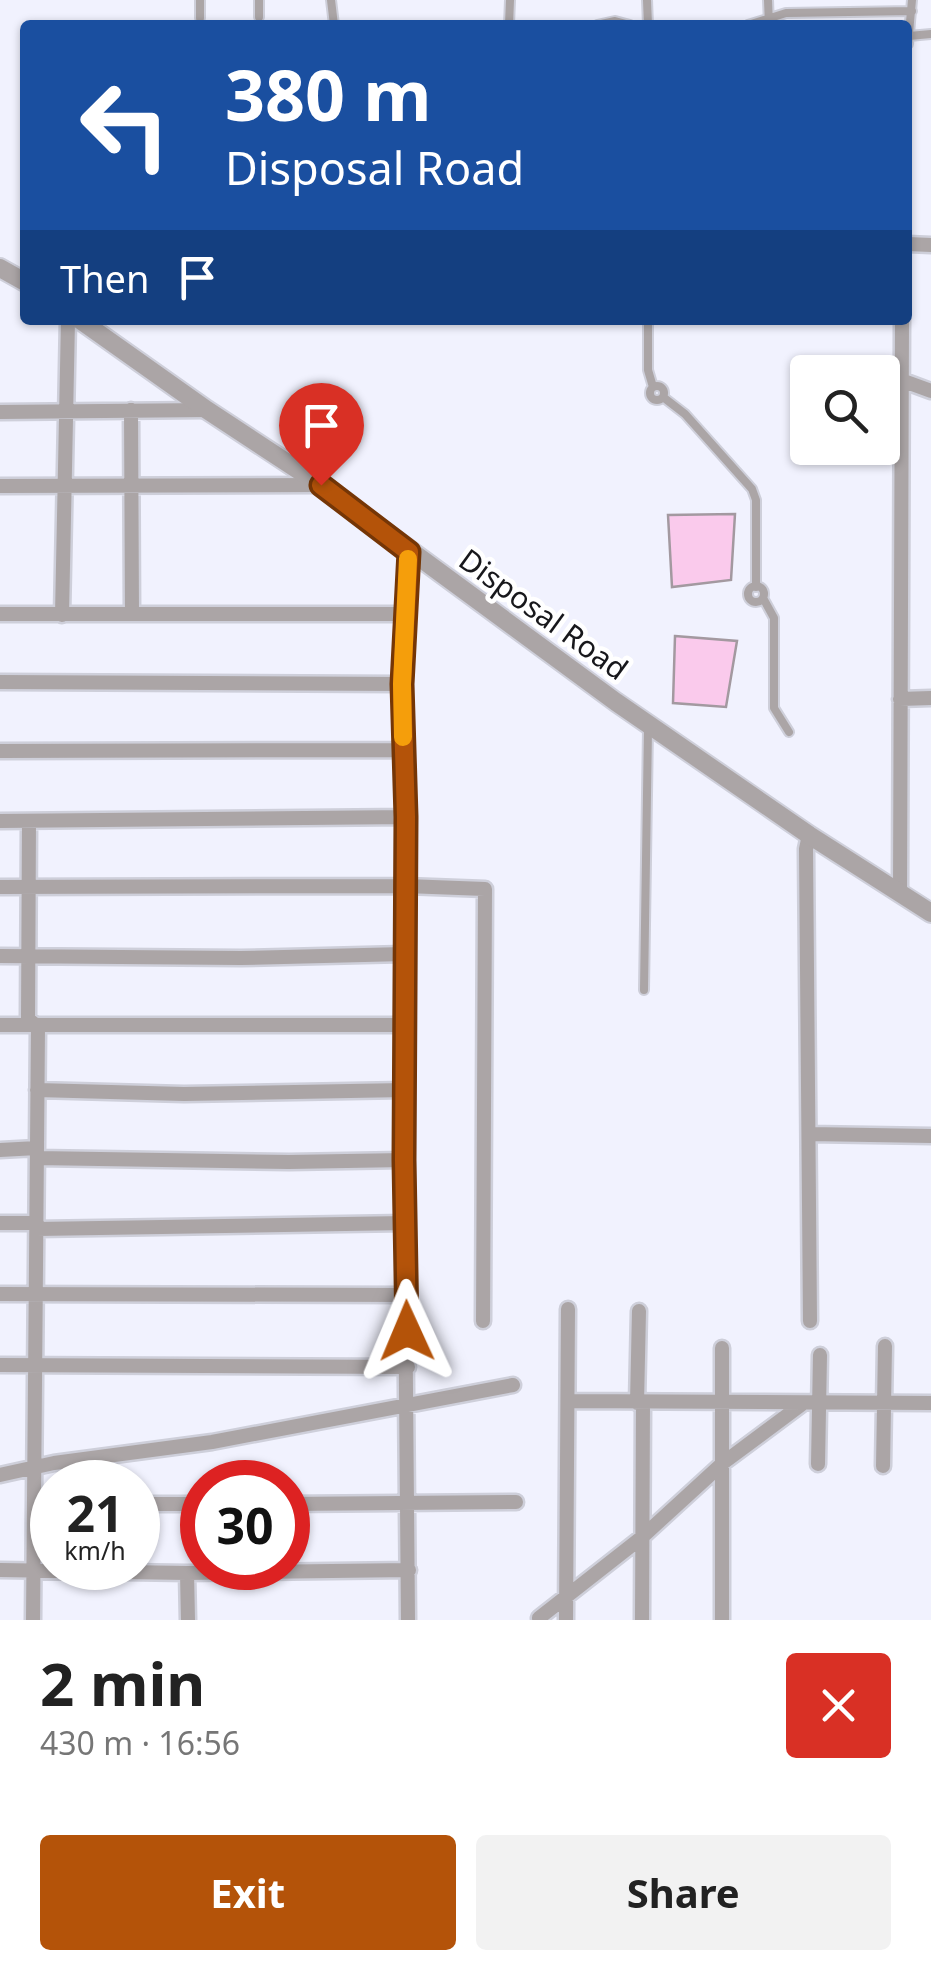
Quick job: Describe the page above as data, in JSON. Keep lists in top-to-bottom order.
{
  "streets": {
    "street": ["Disposal Road"]
  },
  "page": {
    "turn": ["380 m", "Disposal Road"],
    "then": "Then",
    "speed": "21 km/h",
    "limit": "30",
    "heading": ["2 min", "430 m · 16:56"],
    "buttons": ["Exit", "Share"]
  }
}
